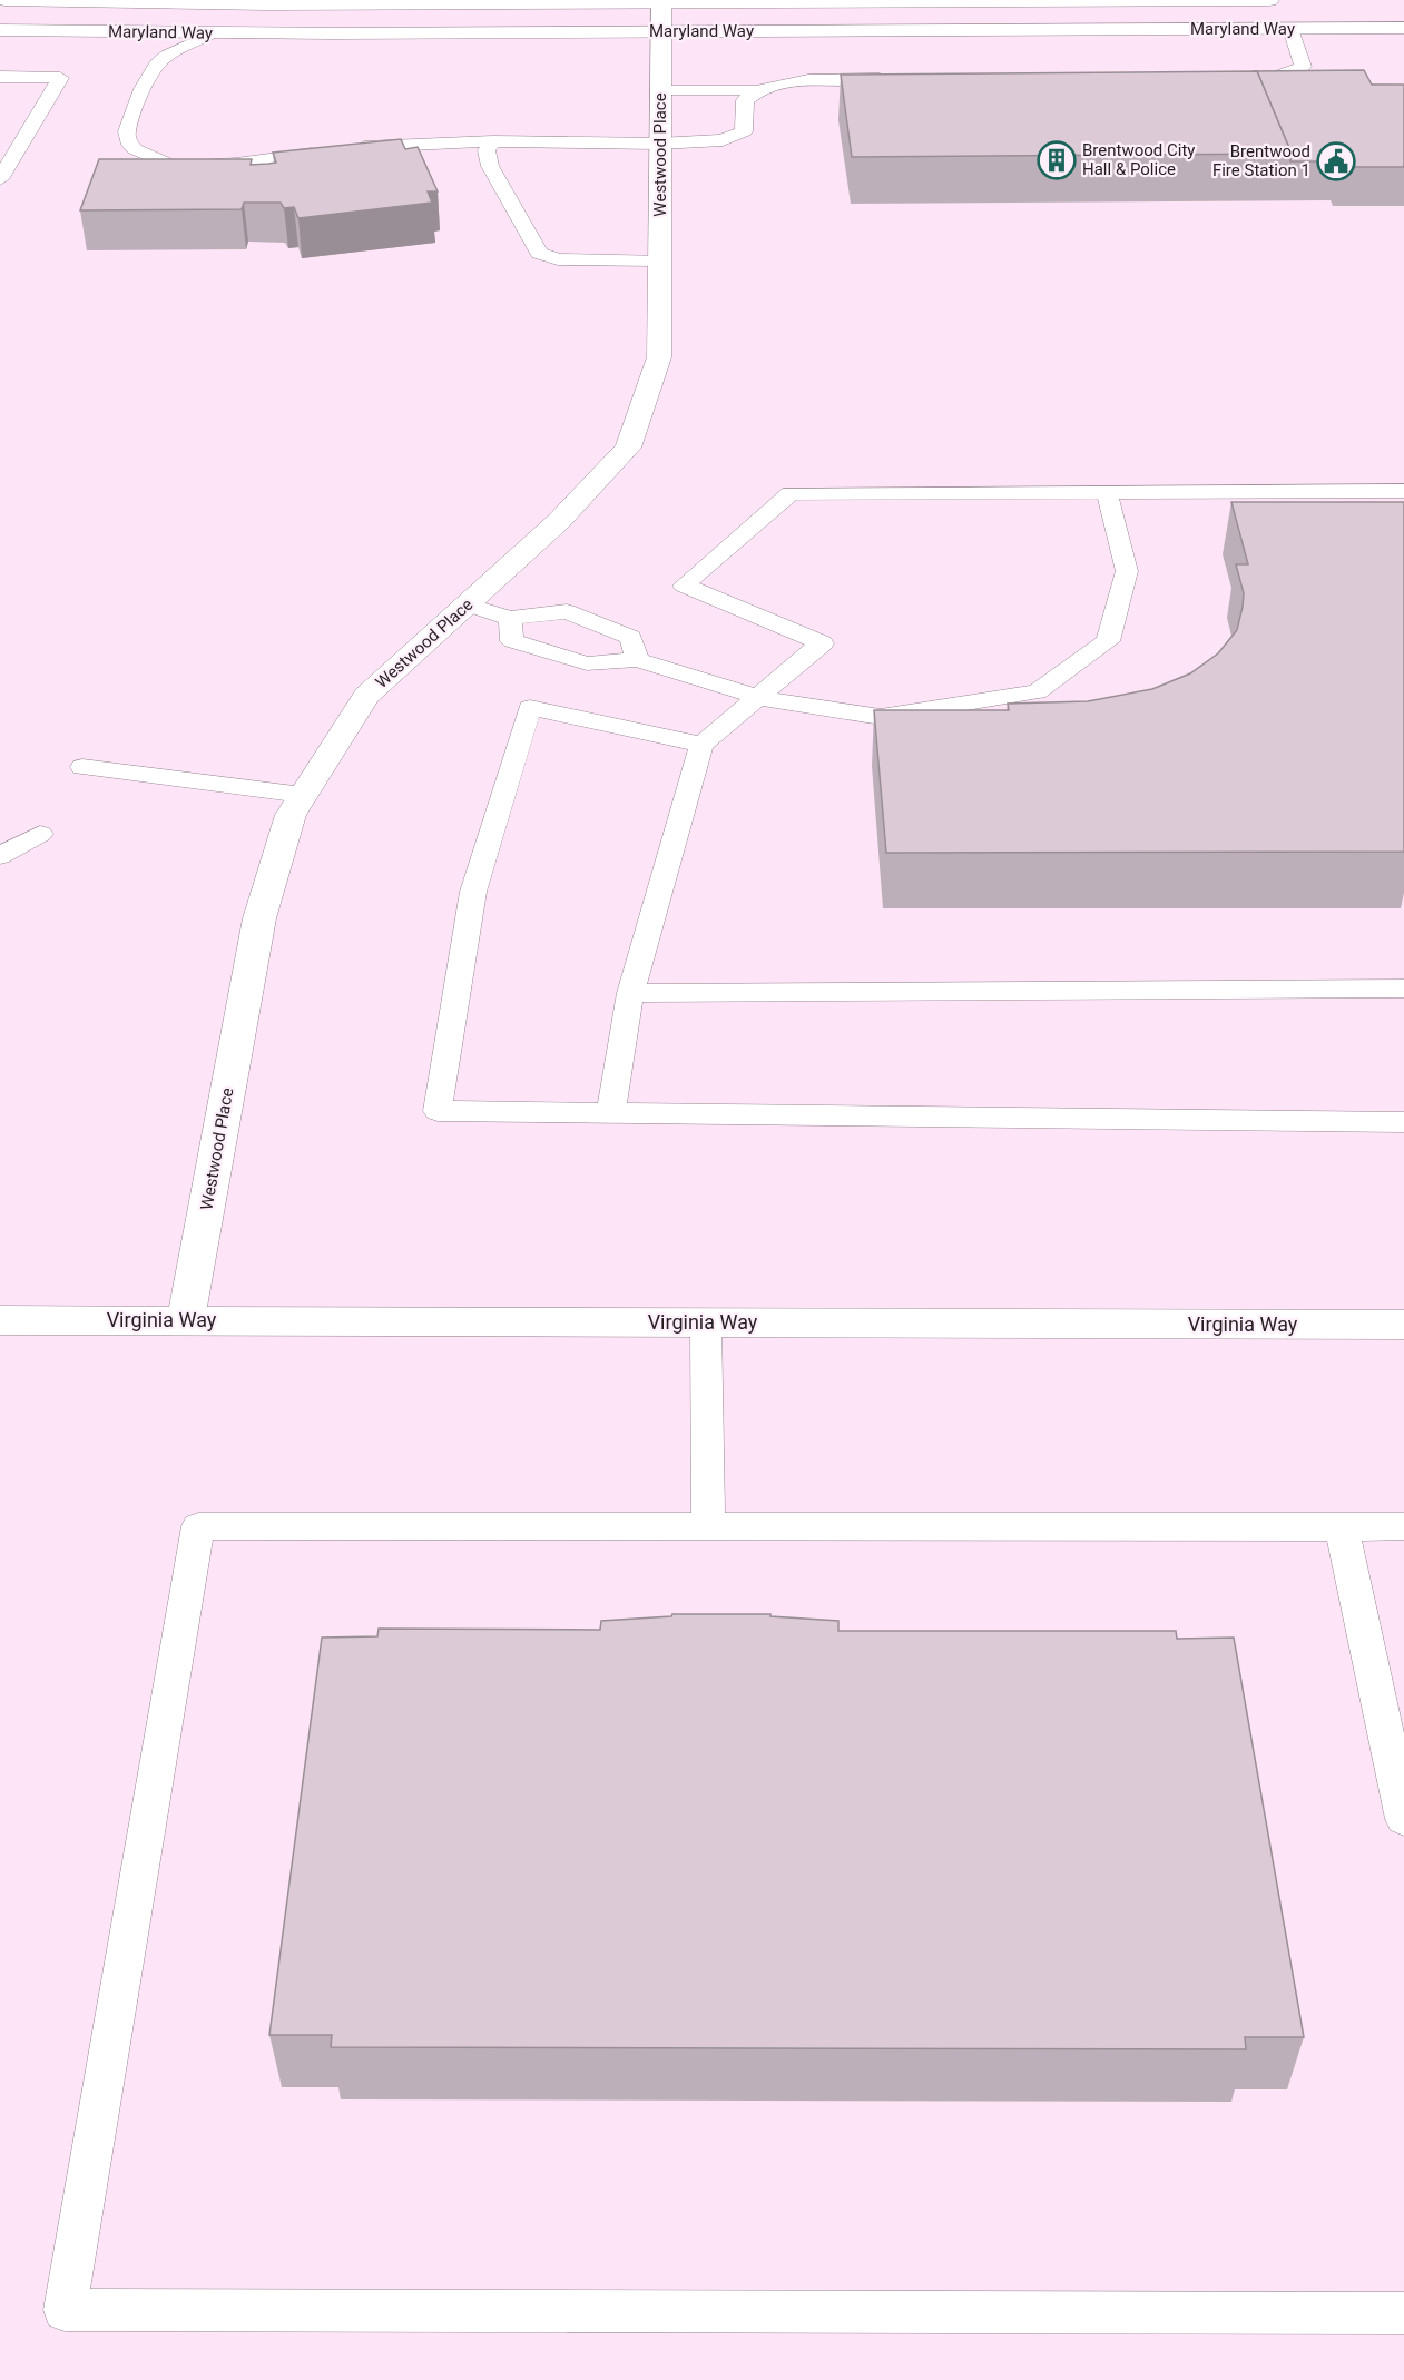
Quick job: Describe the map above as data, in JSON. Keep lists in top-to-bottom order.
{
  "streets": {
    "main road": ["Maryland Way", "Westwood Place", "Virginia Way"]
  },
  "crossings": [
    ["Maryland Way", "Westwood Place"],
    ["Westwood Place", "Virginia Way"]
  ],
  "places": {
    "building": ["Brentwood City Hall & Police"],
    "public building": ["Brentwood Fire Station 1"]
  }
}
